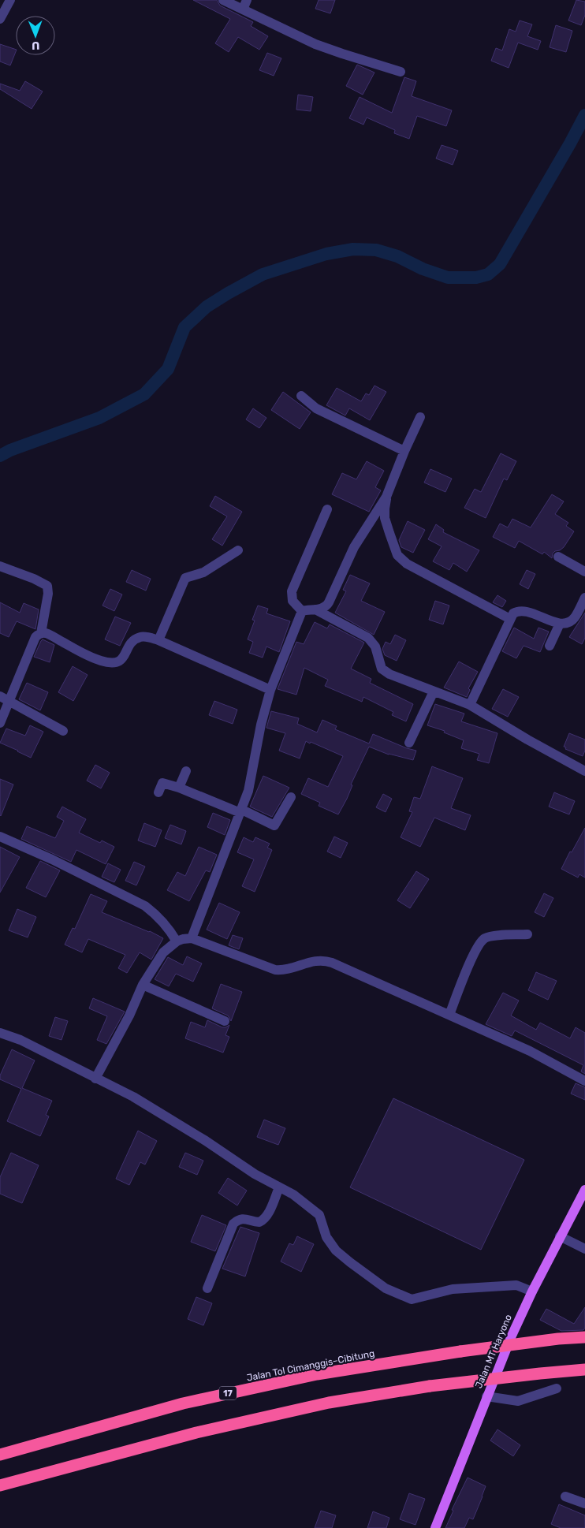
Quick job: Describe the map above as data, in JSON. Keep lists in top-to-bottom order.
{
  "streets": {
    "highway": ["Jalan Tol Cimanggis–Cibitung", "17"],
    "main road": ["Jalan MT Haryono"]
  },
  "north": "bottom"
}
